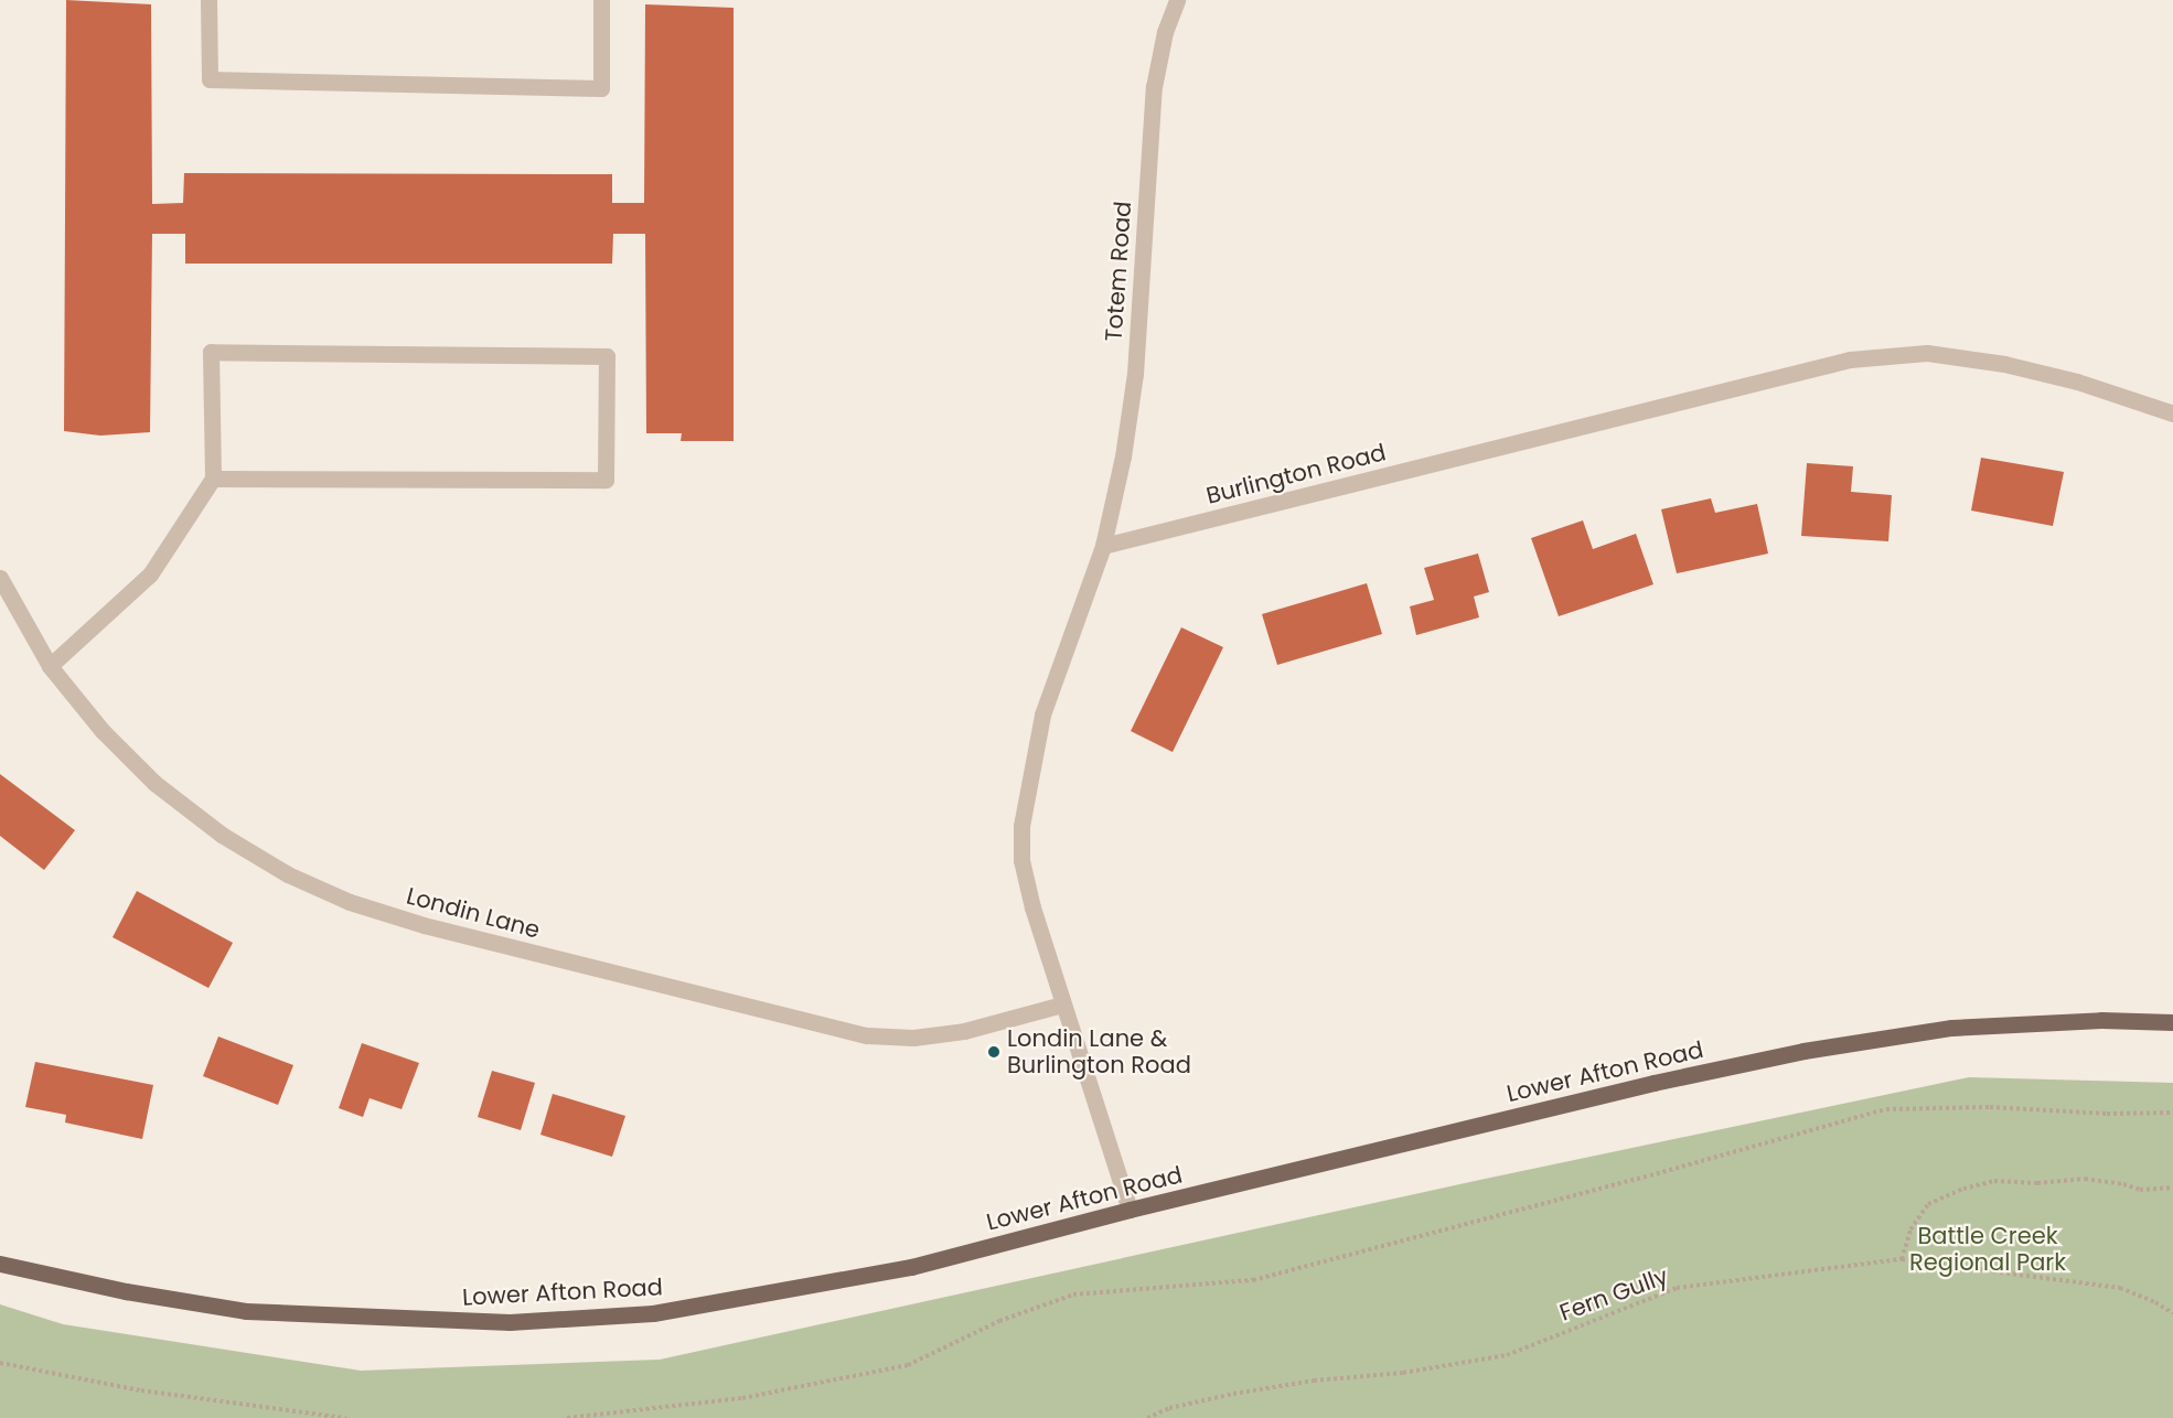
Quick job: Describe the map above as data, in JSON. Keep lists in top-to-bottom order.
{
  "streets": {
    "main road": ["Lower Afton Road"],
    "street": ["Totem Road", "Burlington Road", "Londin Lane"],
    "path": ["Fern Gully"]
  },
  "crossings": [
    ["Totem Road", "Burlington Road"]
  ],
  "parks": ["Battle Creek Regional Park"],
  "places": ["Londin Lane & Burlington Road"]
}
